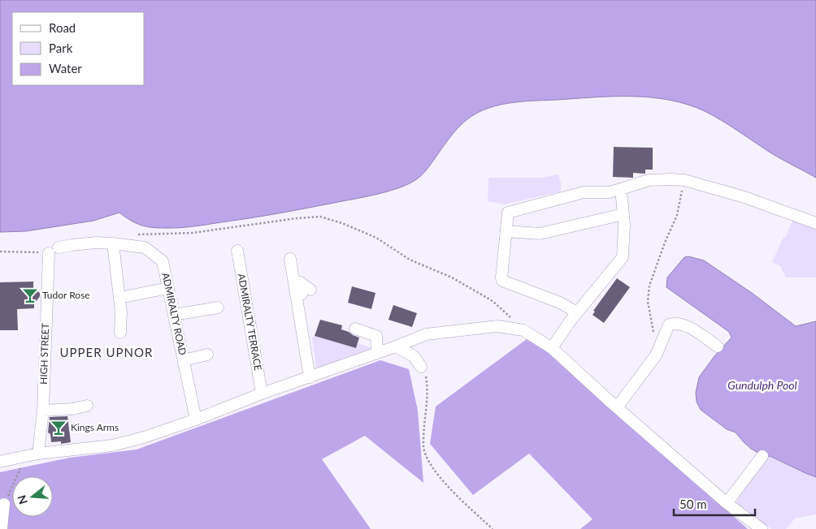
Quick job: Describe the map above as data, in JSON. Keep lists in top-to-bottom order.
{
  "streets": {
    "street": ["ADMIRALTY ROAD", "ADMIRALTY TERRACE", "HIGH STREET"]
  },
  "crossings": [
    ["ADMIRALTY ROAD", "HIGH STREET"]
  ],
  "districts": ["UPPER UPNOR"],
  "water": ["Gundulph Pool"],
  "places": {
    "bar": ["Tudor Rose", "Kings Arms"]
  },
  "legend": ["Road", "Park", "Water"],
  "scale_bar": "50 m",
  "north": "left"
}
